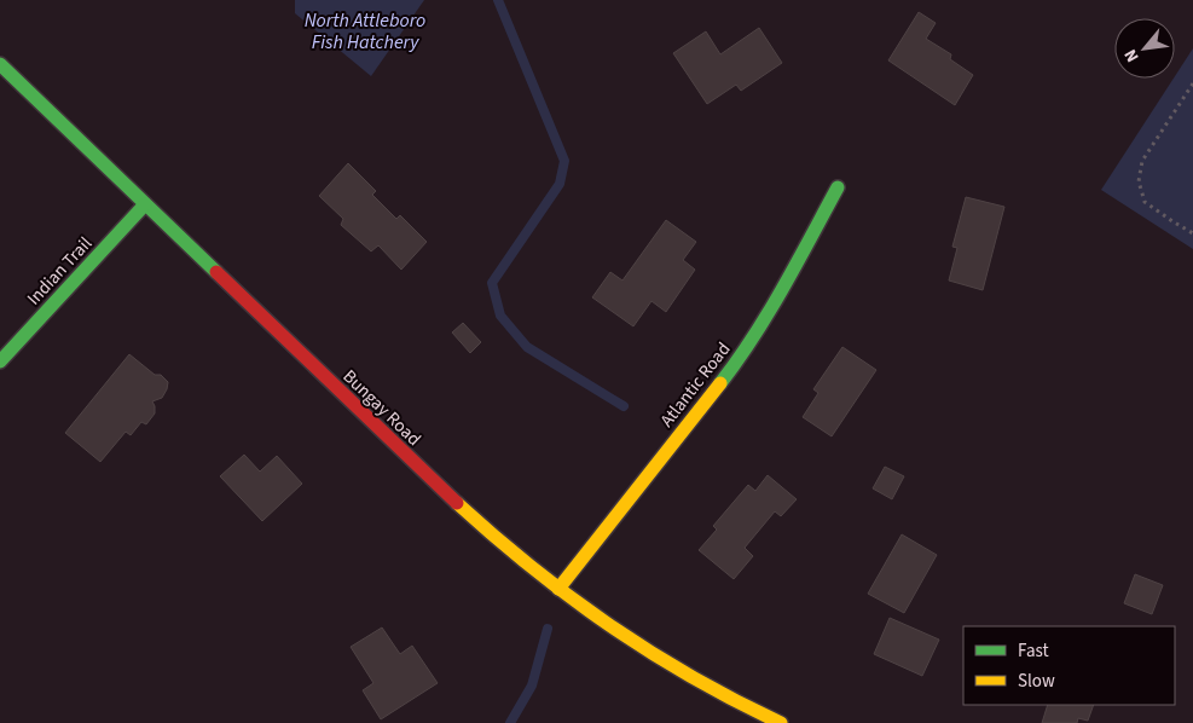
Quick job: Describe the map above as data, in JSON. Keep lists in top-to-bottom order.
{
  "streets": {
    "street": ["Indian Trail", "Atlantic Road", "Bungay Road"]
  },
  "crossings": [
    ["Indian Trail", "Bungay Road"],
    ["Atlantic Road", "Bungay Road"]
  ],
  "water": ["North Attleboro Fish Hatchery"],
  "legend": ["Fast", "Slow"],
  "north": "bottom left"
}
